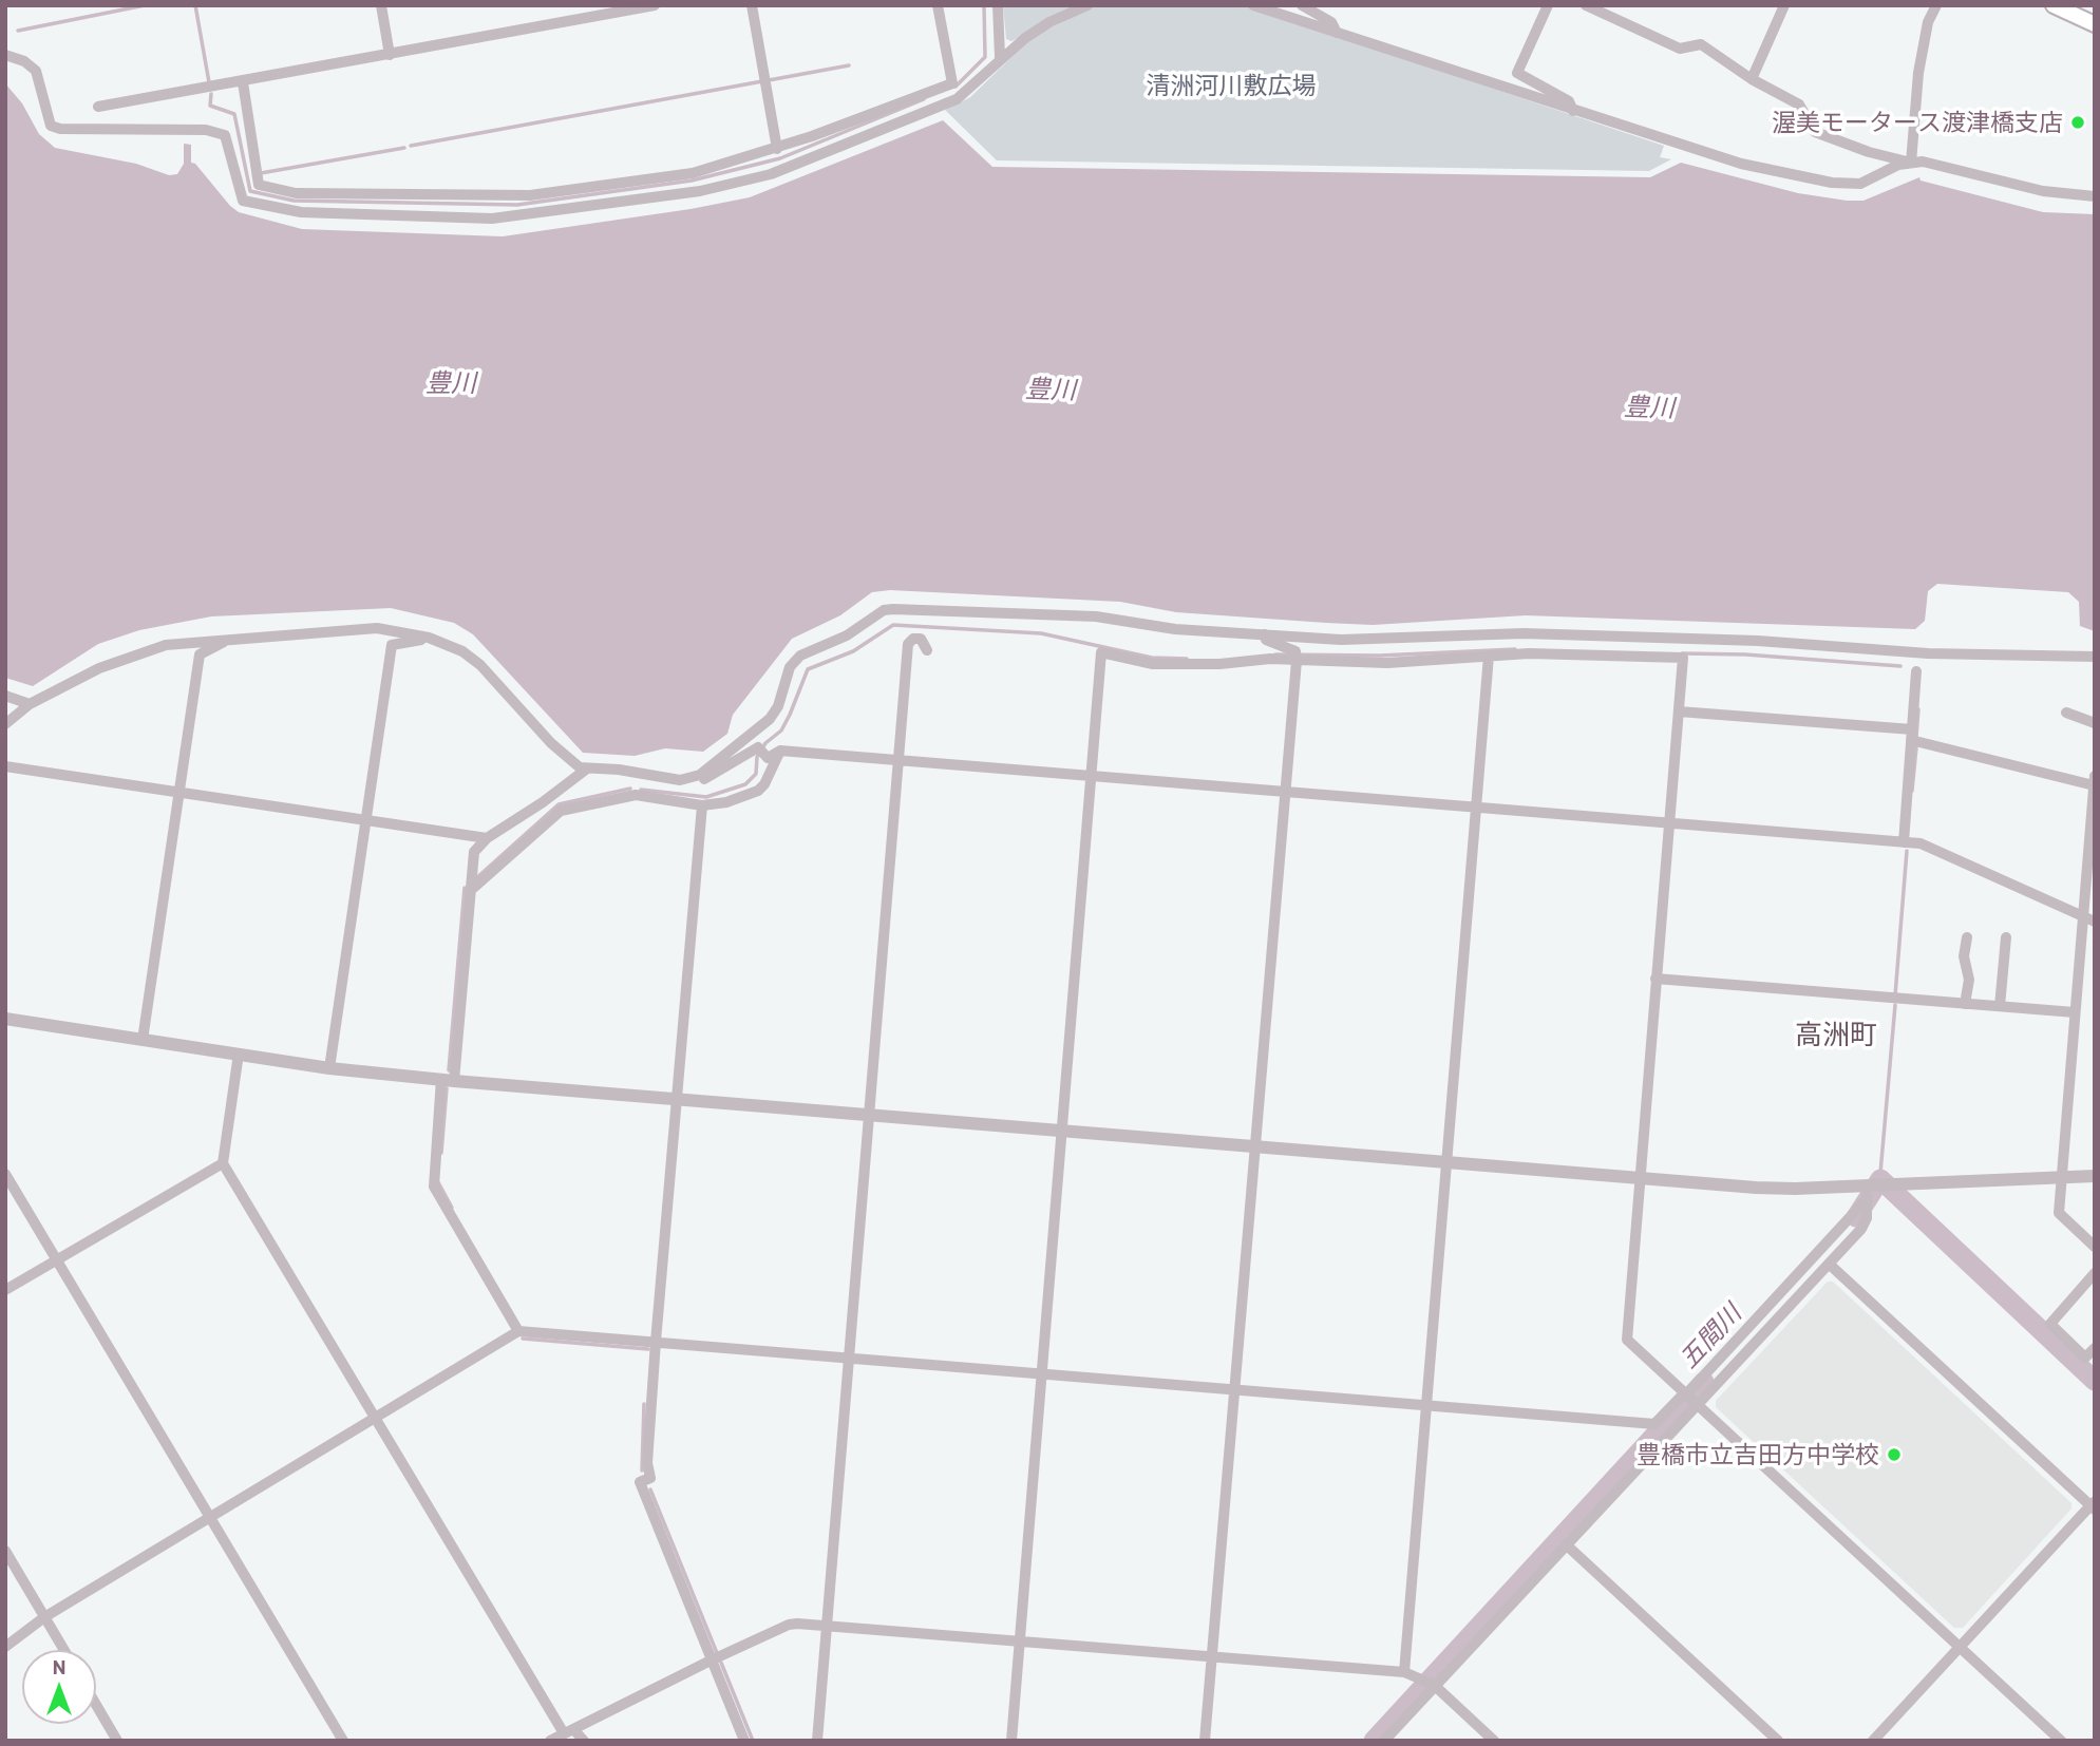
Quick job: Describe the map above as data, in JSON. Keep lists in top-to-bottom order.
{
  "districts": ["高洲町"],
  "water": ["豊川", "五間川"],
  "parks": ["清洲河川敷広場"],
  "places": ["渥美モータース渡津橋支店", "豊橋市立吉田方中学校"],
  "north": "top"
}
